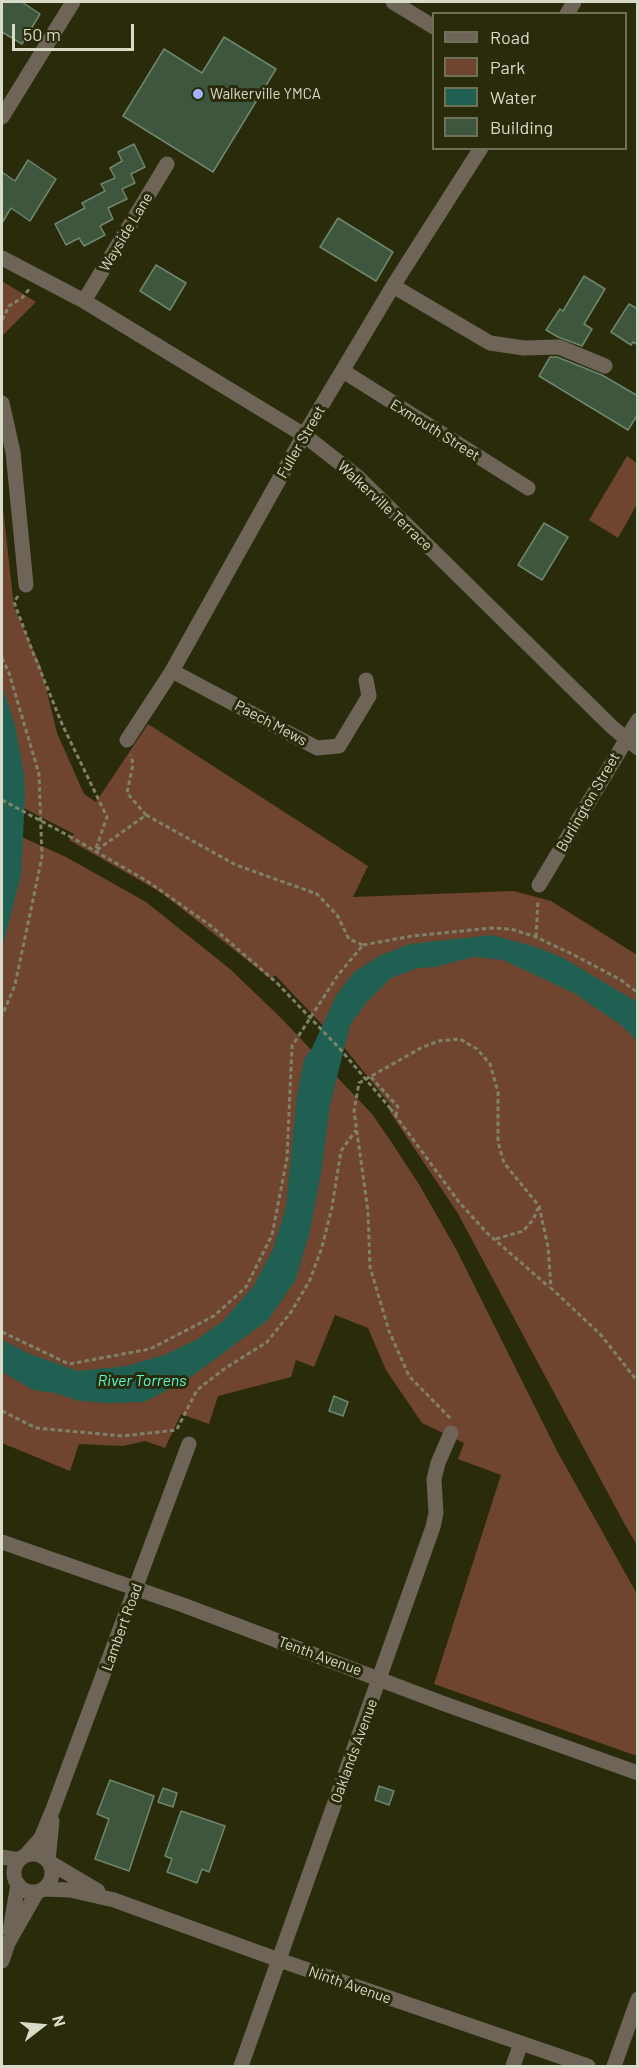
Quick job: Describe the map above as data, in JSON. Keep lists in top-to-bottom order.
{
  "streets": {
    "street": [
      "Wayside Lane",
      "Exmouth Street",
      "Fuller Street",
      "Walkerville Terrace",
      "Paech Mews",
      "Burlington Street",
      "Lambert Road",
      "Tenth Avenue",
      "Oaklands Avenue",
      "Ninth Avenue"
    ]
  },
  "crossings": [
    ["Wayside Lane", "Walkerville Terrace"],
    ["Exmouth Street", "Fuller Street"],
    ["Fuller Street", "Walkerville Terrace"],
    ["Fuller Street", "Paech Mews"],
    ["Walkerville Terrace", "Burlington Street"],
    ["Lambert Road", "Tenth Avenue"],
    ["Lambert Road", "Ninth Avenue"],
    ["Tenth Avenue", "Oaklands Avenue"],
    ["Oaklands Avenue", "Ninth Avenue"]
  ],
  "water": ["River Torrens"],
  "places": ["Walkerville YMCA"],
  "legend": [
    "Road",
    "Park",
    "Water",
    "Building"
  ],
  "scale_bar": "50 m",
  "north": "right"
}
